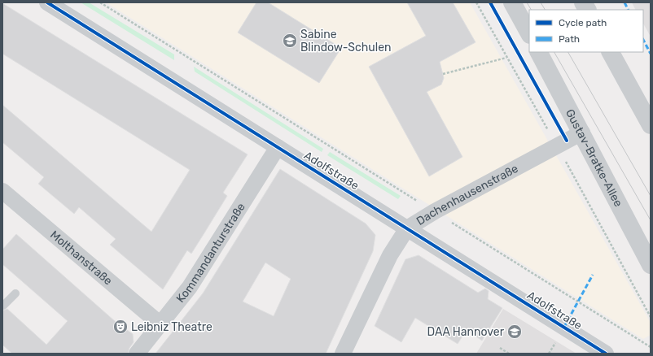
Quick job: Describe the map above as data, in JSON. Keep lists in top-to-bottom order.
{
  "streets": {
    "street": [
      "Gustav-Bratke-Allee",
      "Adolfstraße",
      "Dachenhausenstraße",
      "Kommandanturstraße",
      "Molthanstraße"
    ]
  },
  "crossings": [
    ["Gustav-Bratke-Allee", "Dachenhausenstraße"],
    ["Adolfstraße", "Dachenhausenstraße"],
    ["Adolfstraße", "Kommandanturstraße"],
    ["Kommandanturstraße", "Molthanstraße"]
  ],
  "places": {
    "school or university": ["Sabine Blindow-Schulen", "DAA Hannover"],
    "theatre": ["Leibniz Theatre"]
  },
  "legend": ["Cycle path", "Path"]
}
